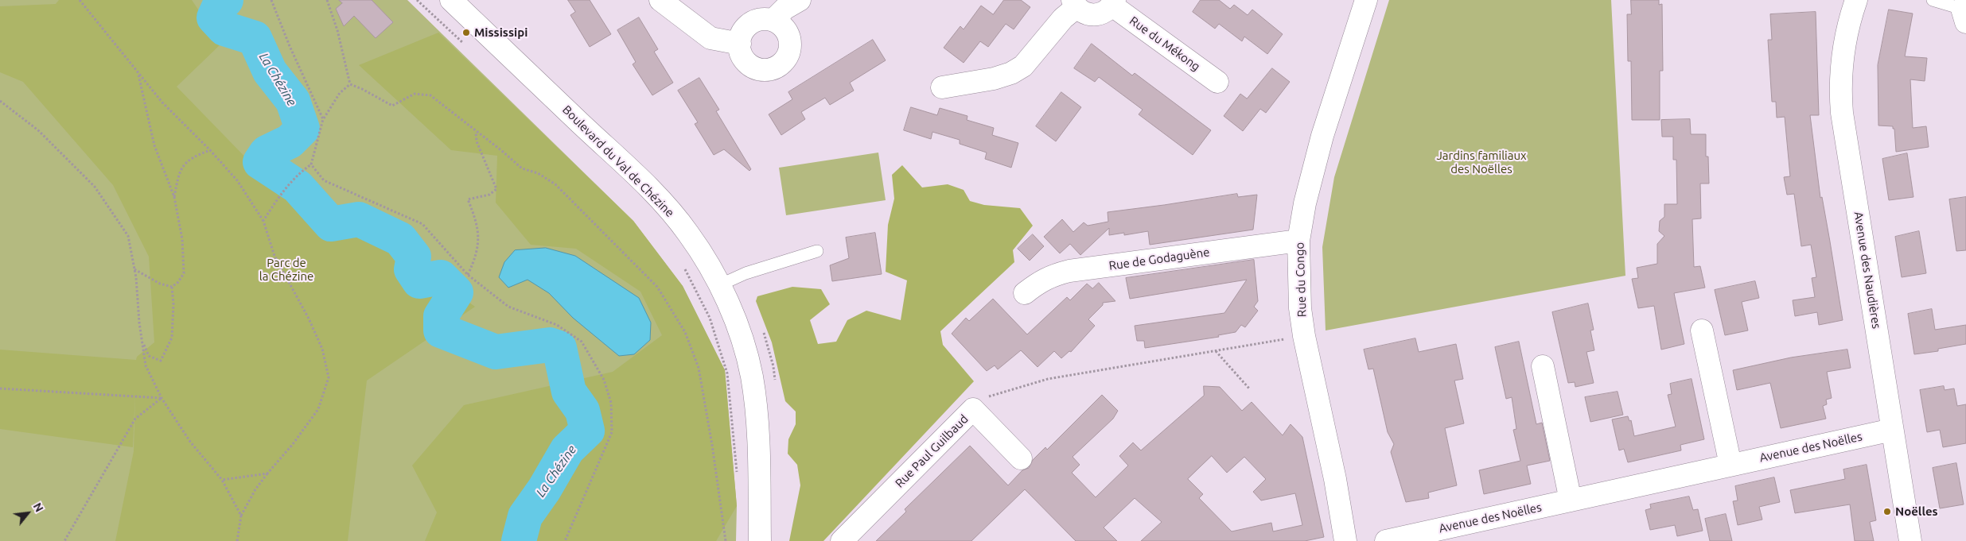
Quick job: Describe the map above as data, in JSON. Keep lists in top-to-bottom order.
{
  "streets": {
    "street": [
      "Rue du Mékong",
      "Boulevard du Val de Chézine",
      "Rue de Godaguène",
      "Avenue des Naudières",
      "Rue du Congo",
      "Avenue des Noëlles",
      "Rue Paul Guilbaud"
    ]
  },
  "crossings": [
    ["Rue de Godaguène", "Rue du Congo"],
    ["Avenue des Naudières", "Avenue des Noëlles"]
  ],
  "water": ["La Chézine"],
  "parks": ["Jardins familiaux des Noëlles", "Parc de la Chézine"],
  "places": ["Mississipi", "Noëlles"],
  "north": "top right"
}
